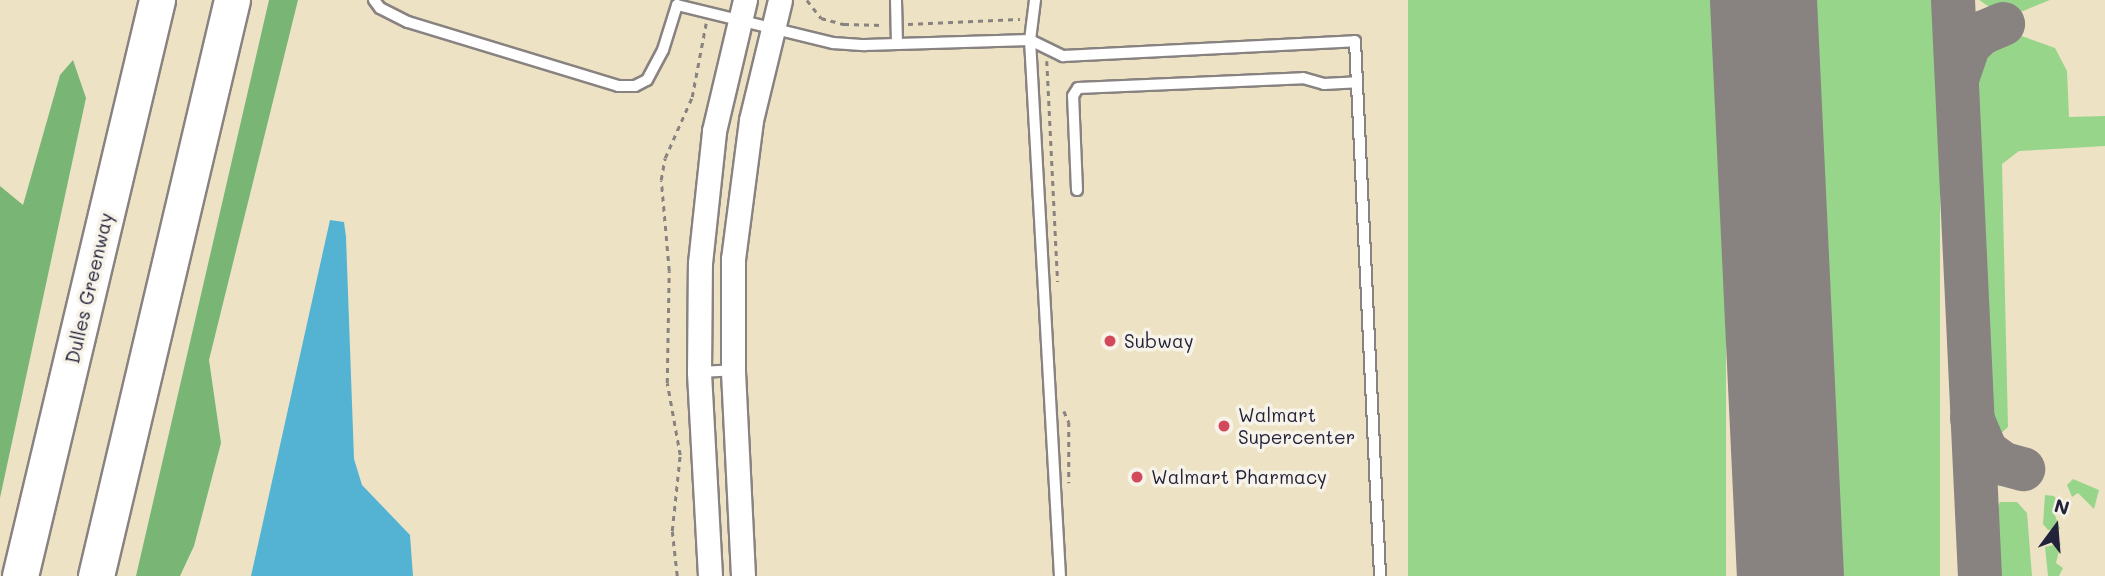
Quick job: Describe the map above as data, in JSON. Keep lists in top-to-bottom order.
{
  "streets": {
    "highway": ["Dulles Greenway"]
  },
  "places": ["Subway", "Walmart Supercenter", "Walmart Pharmacy"],
  "north": "top"
}
